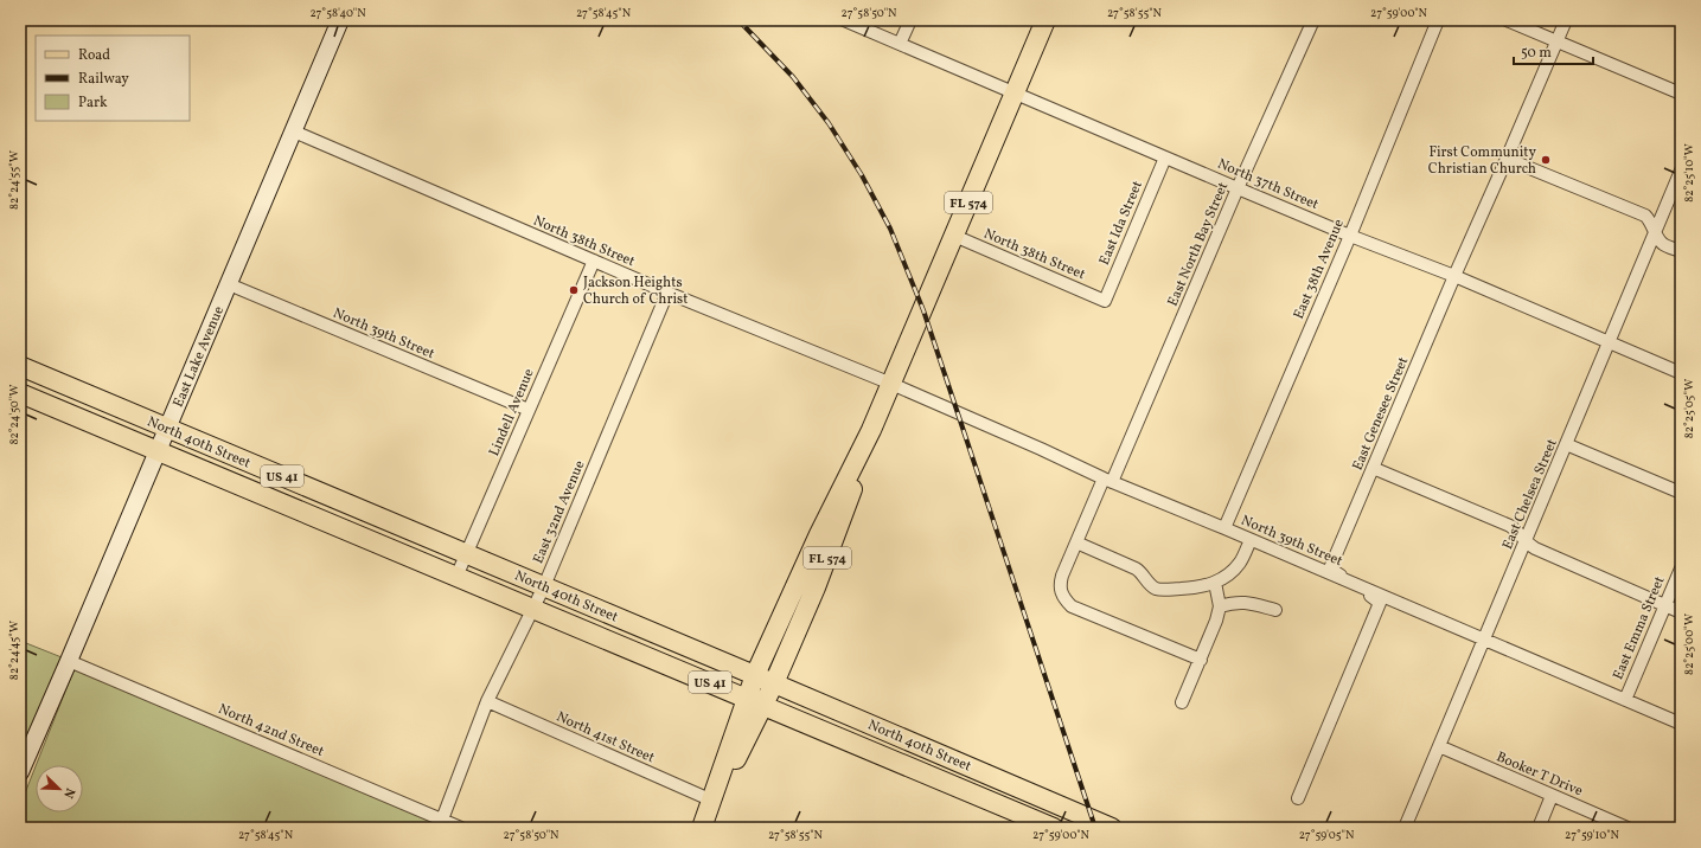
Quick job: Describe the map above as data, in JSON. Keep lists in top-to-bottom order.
{
  "streets": {
    "main road": ["FL 574", "North 40th Street", "US 41"],
    "street": [
      "North 37th Street",
      "East Ida Street",
      "North 38th Street",
      "East North Bay Street",
      "East 38th Avenue",
      "North 39th Street",
      "East Lake Avenue",
      "Lindell Avenue",
      "East Genesee Street",
      "East Chelsea Street",
      "East 32nd Avenue",
      "East Emma Street",
      "North 42nd Street",
      "North 41st Street",
      "Booker T Drive"
    ]
  },
  "crossings": [
    ["North 37th Street", "FL 574"],
    ["North 37th Street", "East Ida Street"],
    ["North 37th Street", "East North Bay Street"],
    ["North 37th Street", "East 38th Avenue"],
    ["North 37th Street", "East Genesee Street"],
    ["North 37th Street", "East Chelsea Street"],
    ["FL 574", "North 38th Street"],
    ["FL 574", "North 39th Street"],
    ["FL 574", "North 40th Street"],
    ["FL 574", "North 41st Street"],
    ["East Ida Street", "North 38th Street"],
    ["North 38th Street", "North 39th Street"],
    ["North 38th Street", "East Lake Avenue"],
    ["North 38th Street", "Lindell Avenue"],
    ["North 38th Street", "East 32nd Avenue"],
    ["East North Bay Street", "North 39th Street"],
    ["East 38th Avenue", "North 39th Street"],
    ["North 39th Street", "East Lake Avenue"],
    ["North 39th Street", "Lindell Avenue"],
    ["North 39th Street", "East Genesee Street"],
    ["North 39th Street", "East Chelsea Street"],
    ["North 39th Street", "East Emma Street"],
    ["East Lake Avenue", "North 40th Street"],
    ["East Lake Avenue", "North 42nd Street"],
    ["Lindell Avenue", "North 40th Street"],
    ["North 40th Street", "East 32nd Avenue"],
    ["East Chelsea Street", "Booker T Drive"],
    ["East 32nd Avenue", "North 42nd Street"],
    ["East 32nd Avenue", "North 41st Street"]
  ],
  "places": ["First Community Christian Church", "Jackson Heights Church of Christ"],
  "legend": ["Road", "Railway", "Park"],
  "scale_bar": "50 m",
  "north": "bottom right",
  "coordinates": [
    "27°58'40\"N",
    "27°58'45\"N",
    "27°58'50\"N",
    "27°58'55\"N",
    "27°59'00\"N",
    "82°25'10\"W",
    "82°24'55\"W",
    "82°25'05\"W",
    "82°24'50\"W",
    "82°25'00\"W",
    "82°24'45\"W",
    "27°59'05\"N",
    "27°59'10\"N"
  ]
}
